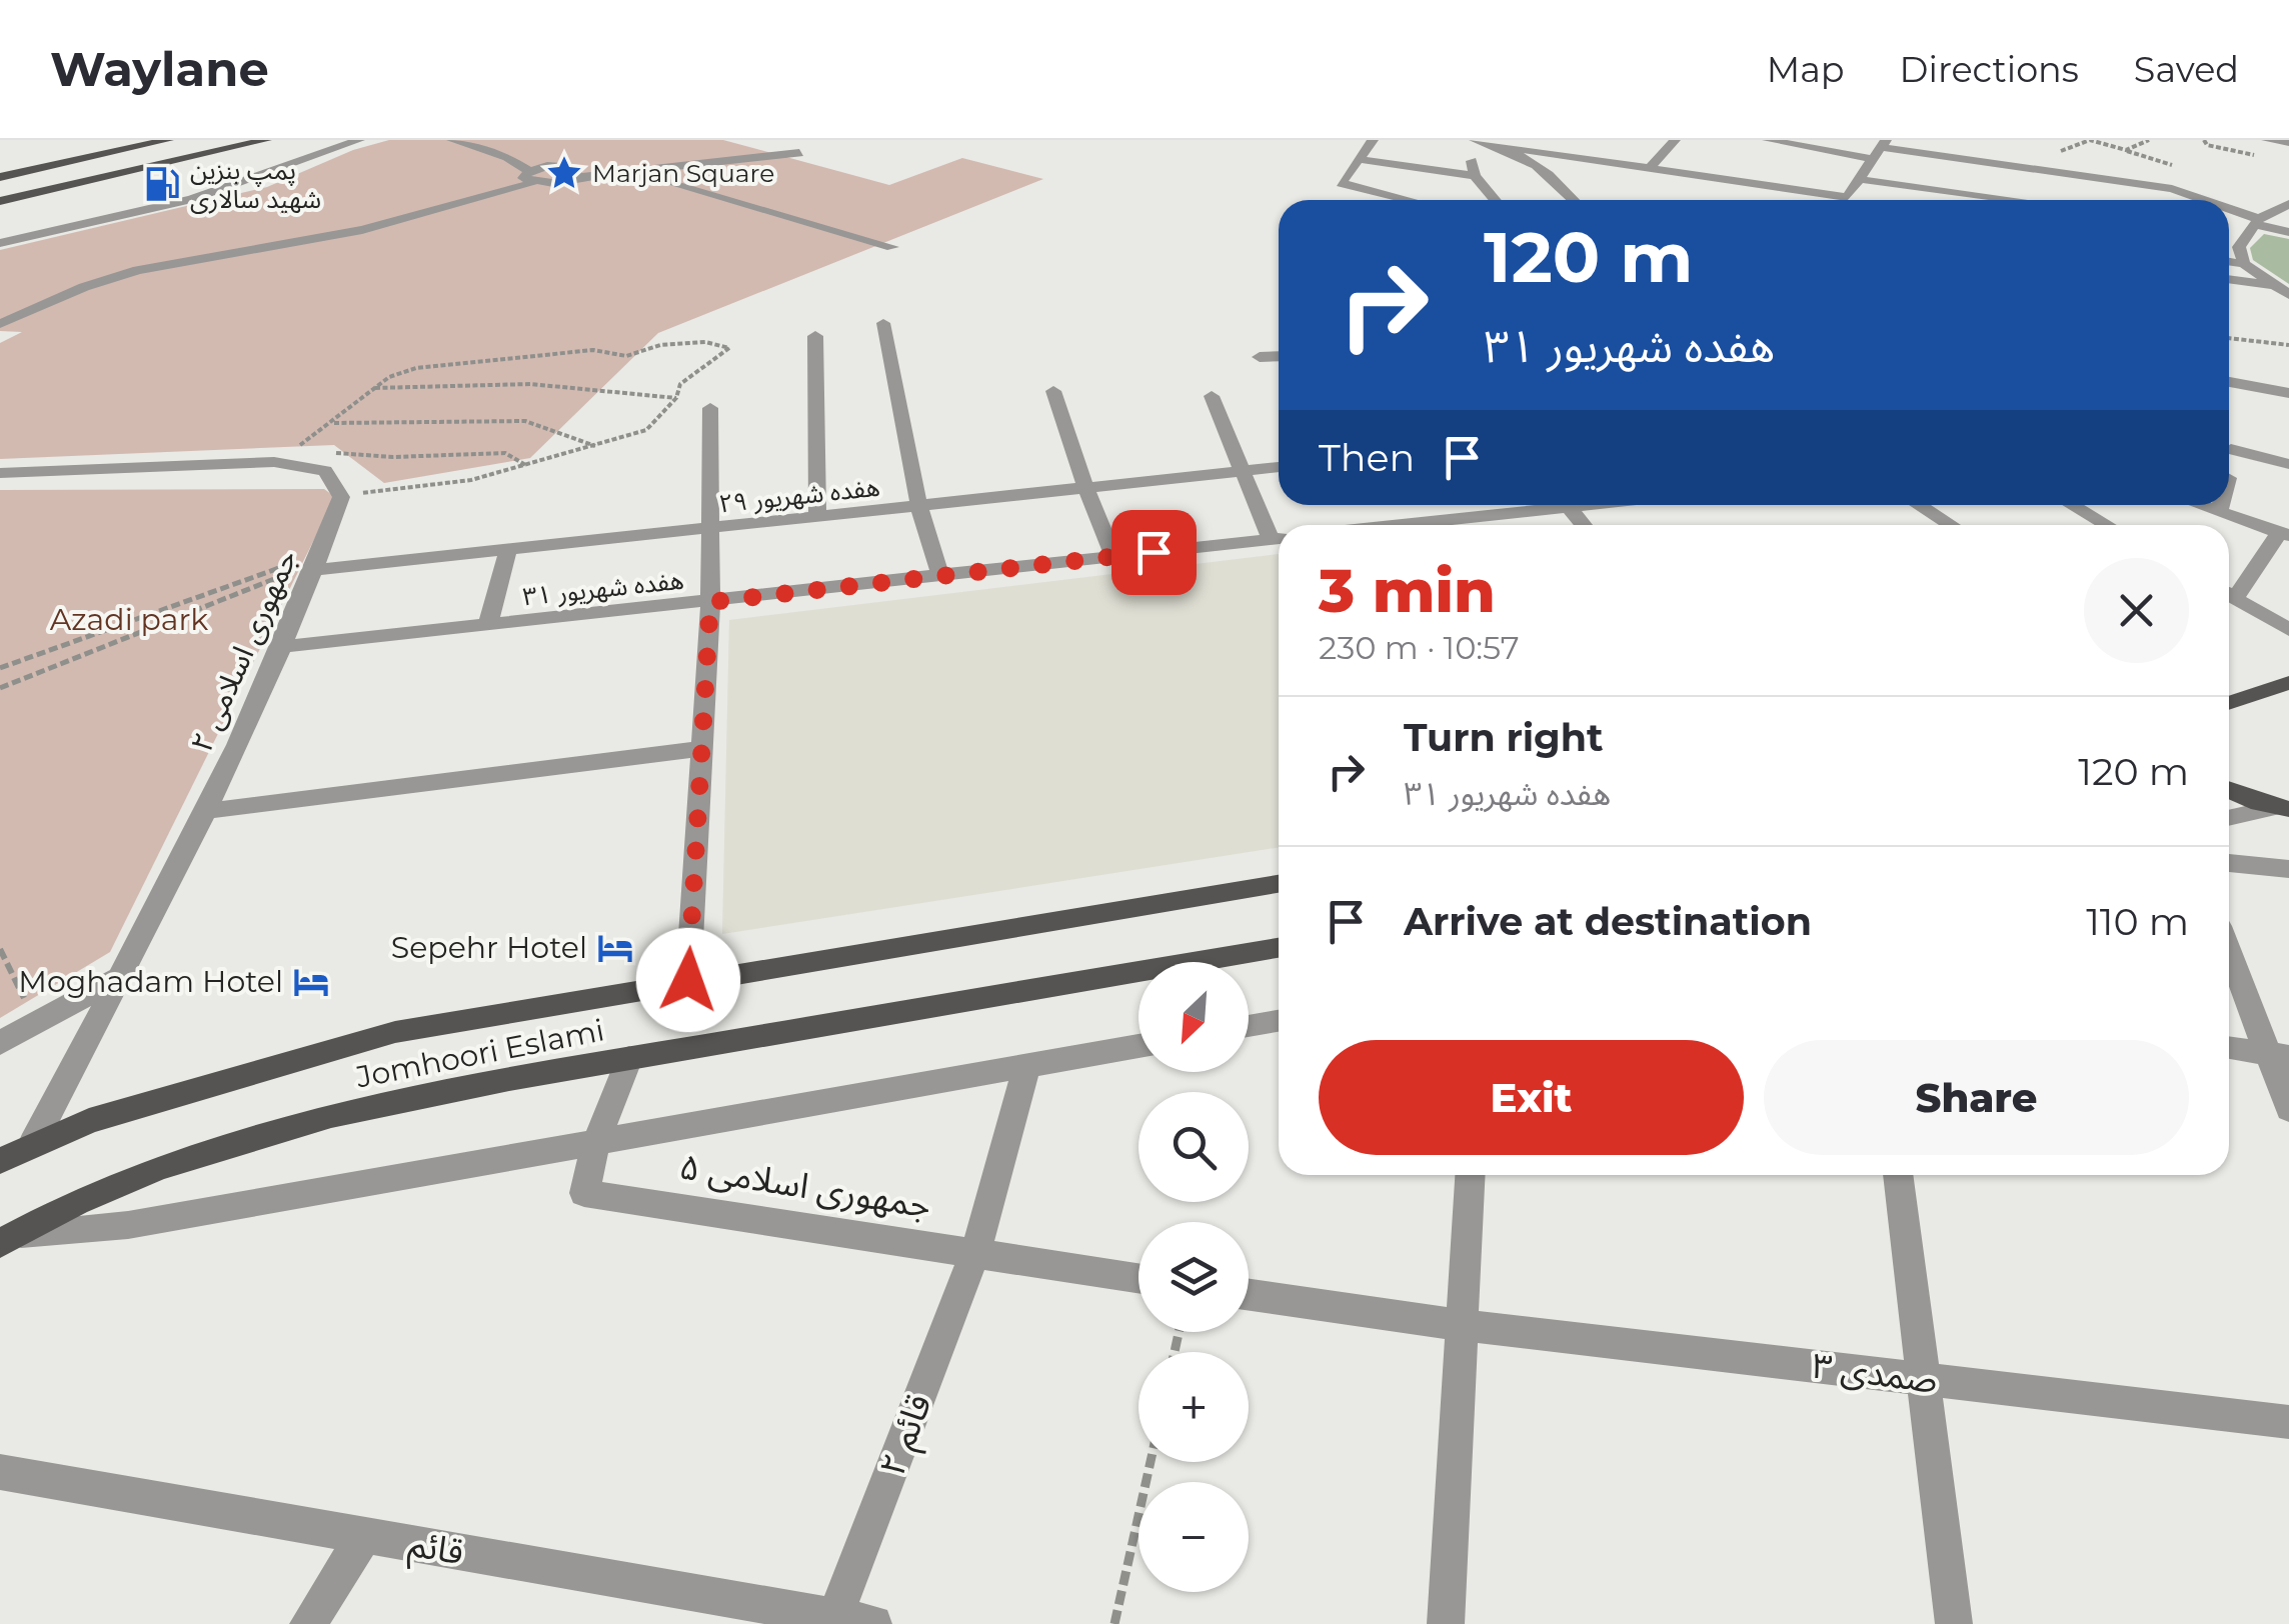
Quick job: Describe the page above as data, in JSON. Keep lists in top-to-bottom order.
{
  "streets": {
    "main road": ["Jomhoori Eslami"],
    "street": [
      "هفده شهریور ۲۹",
      "هفده شهریور ۳۱",
      "جمهوری اسلامی ۲",
      "جمهوری اسلامی ۵",
      "صمدی ۳",
      "قائم ۲",
      "قائم"
    ]
  },
  "crossings": [
    ["هفده شهریور ۲۹", "جمهوری اسلامی ۲"],
    ["هفده شهریور ۳۱", "جمهوری اسلامی ۲"],
    ["جمهوری اسلامی ۲", "Jomhoori Eslami"],
    ["Jomhoori Eslami", "جمهوری اسلامی ۵"],
    ["جمهوری اسلامی ۵", "قائم ۲"],
    ["قائم ۲", "قائم"]
  ],
  "parks": ["Azadi park"],
  "places": {
    "place": ["Marjan Square"],
    "fuel station": ["پمپ بنزین شهید سالاری"],
    "hotel": ["Sepehr Hotel", "Moghadam Hotel"]
  },
  "north": "bottom left",
  "page": {
    "header": "Waylane",
    "nav": ["Map", "Directions", "Saved"],
    "turn": ["120 m", "هفده شهریور ۳۱"],
    "then": "Then",
    "heading": ["3 min", "230 m · 10:57"],
    "list": [
      {
        "name": "Turn right",
        "note": "هفده شهریور ۳۱",
        "value": "120 m"
      },
      {
        "name": "Arrive at destination",
        "value": "110 m"
      }
    ],
    "map_buttons": ["+", "−"],
    "buttons": ["Exit", "Share"]
  }
}
